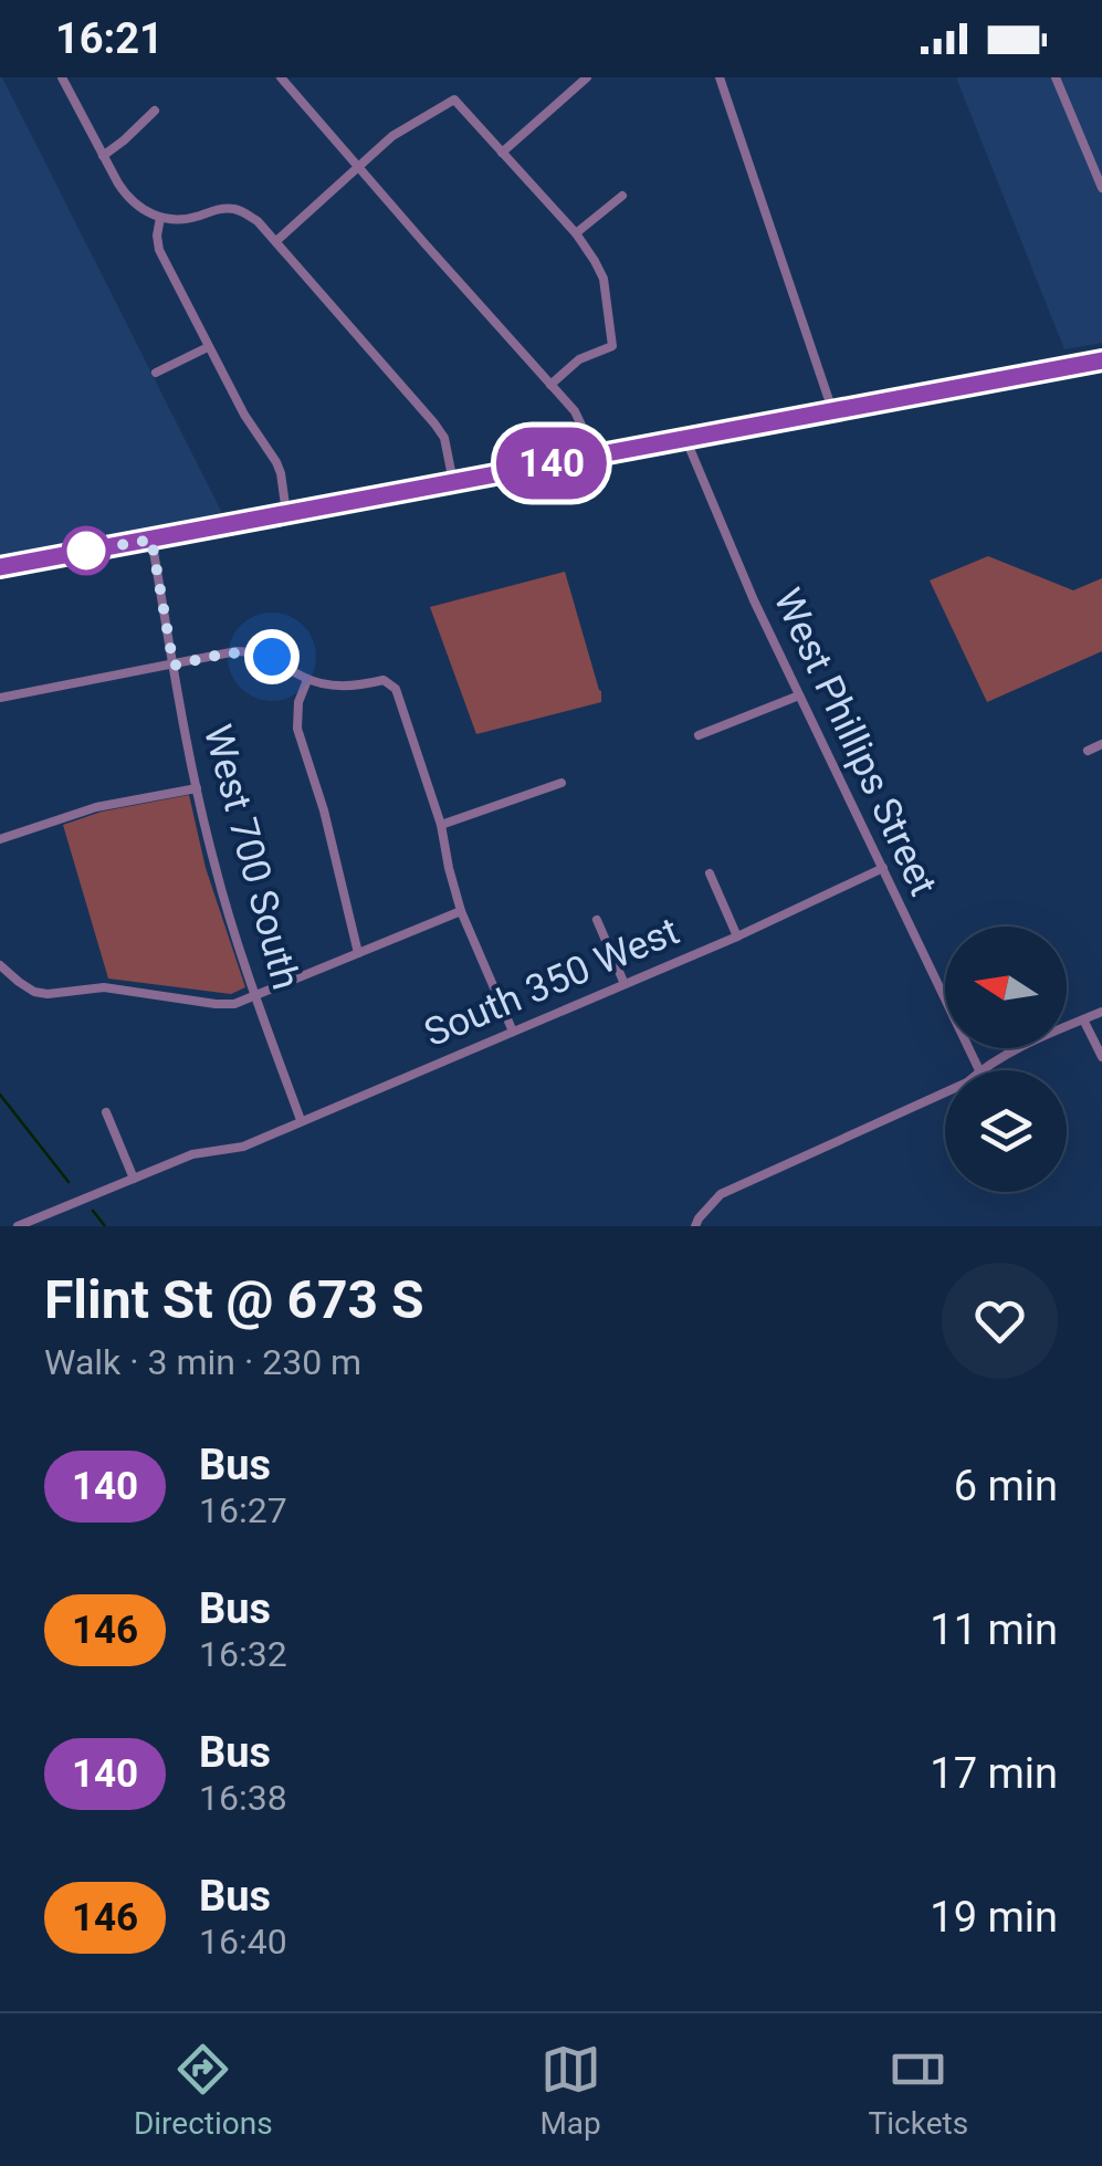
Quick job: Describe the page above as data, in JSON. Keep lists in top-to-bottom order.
{
  "streets": {
    "street": ["West Phillips Street", "West 700 South", "South 350 West"]
  },
  "crossings": [
    ["West Phillips Street", "South 350 West"],
    ["West 700 South", "South 350 West"]
  ],
  "lines": ["bus line 140"],
  "north": "left",
  "page": {
    "status": "16:21",
    "on_map": "140",
    "heading": ["Flint St @ 673 S", "Walk · 3 min · 230 m"],
    "list": [
      {
        "mark": "140",
        "name": "Bus",
        "note": "16:27",
        "value": "6 min"
      },
      {
        "mark": "146",
        "name": "Bus",
        "note": "16:32",
        "value": "11 min"
      },
      {
        "mark": "140",
        "name": "Bus",
        "note": "16:38",
        "value": "17 min"
      },
      {
        "mark": "146",
        "name": "Bus",
        "note": "16:40",
        "value": "19 min"
      }
    ],
    "tabs": ["Directions", "Map", "Tickets"]
  }
}
